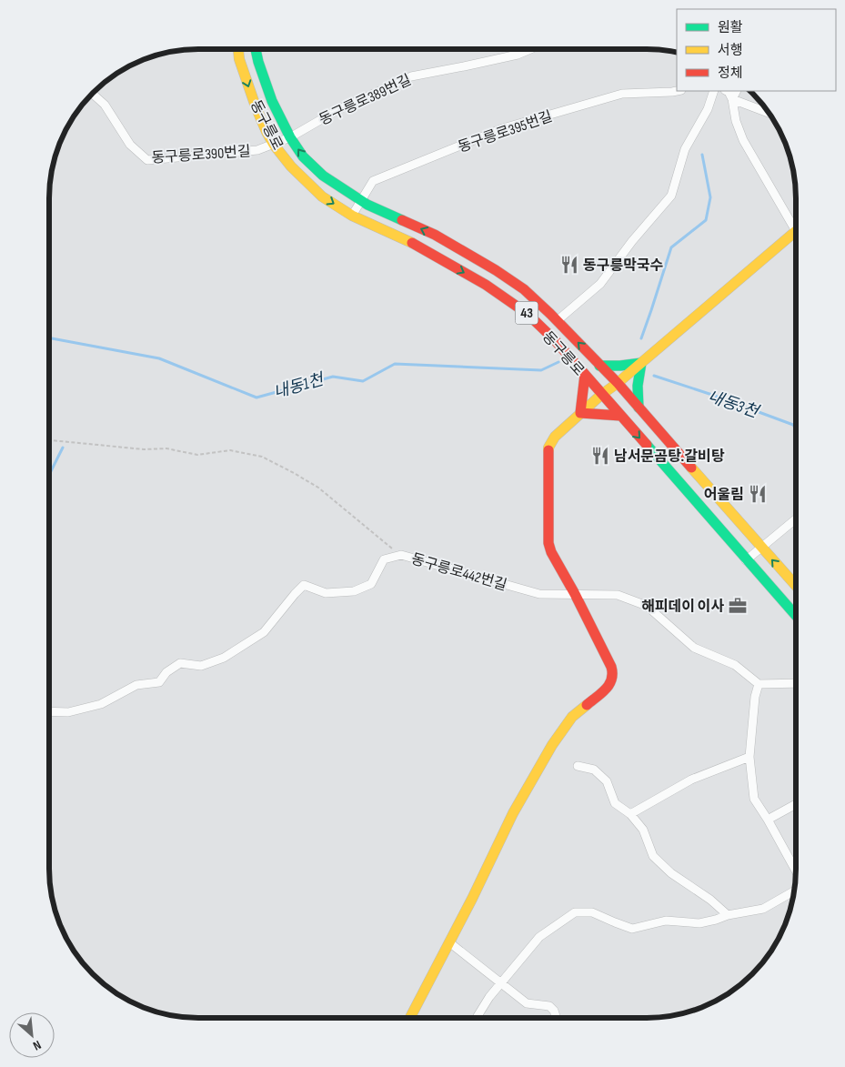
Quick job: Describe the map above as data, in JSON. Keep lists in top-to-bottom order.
{
  "streets": {
    "main road": ["동구릉로", "43"],
    "street": [
      "동구릉로389번길",
      "동구릉로395번길",
      "동구릉로390번길",
      "동구릉로442번길"
    ]
  },
  "crossings": [
    ["동구릉로389번길", "동구릉로"],
    ["동구릉로389번길", "동구릉로390번길"],
    ["동구릉로", "동구릉로395번길"],
    ["동구릉로", "동구릉로390번길"]
  ],
  "water": ["내동1천", "내동3천"],
  "places": {
    "restaurant": ["동구릉막국수", "남서문곰탕.갈비탕", "어울림"],
    "office": ["해피데이 이사"]
  },
  "legend": ["원활", "서행", "정체"],
  "north": "bottom right"
}
